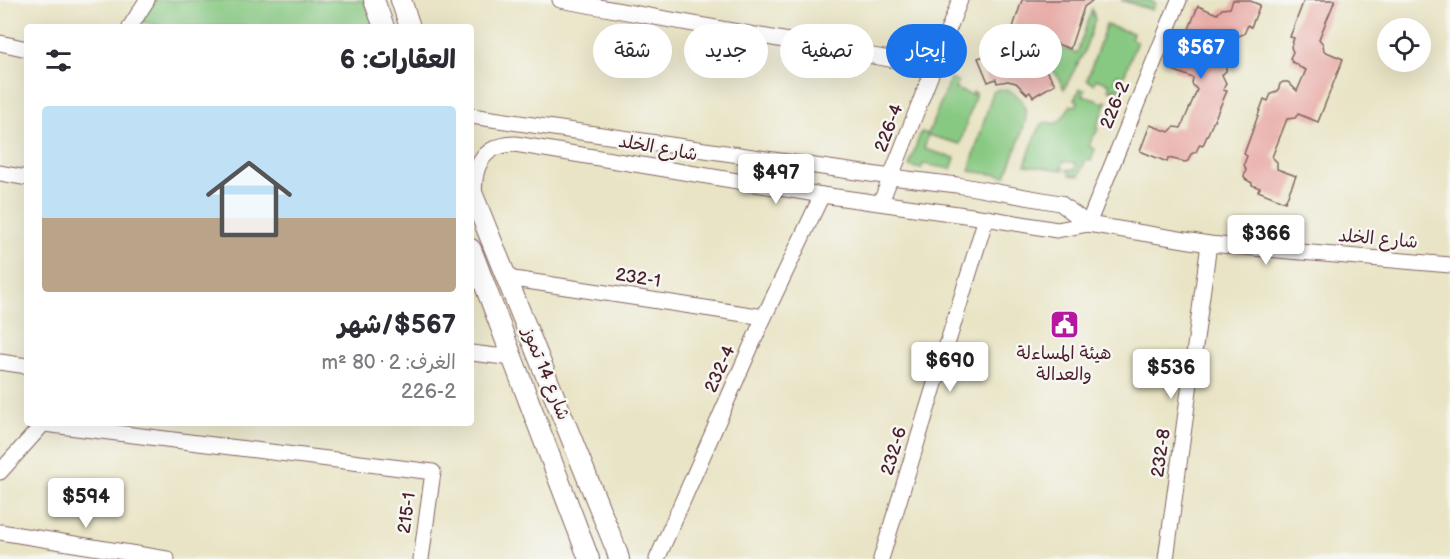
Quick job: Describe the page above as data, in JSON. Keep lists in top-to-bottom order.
{
  "streets": {
    "main road": ["شارع 14 تموز"],
    "street": [
      "226-2",
      "226-4",
      "شارع الخلد",
      "232-1",
      "232-4",
      "232-6",
      "232-8",
      "215-1"
    ]
  },
  "crossings": [
    ["226-2", "شارع الخلد"],
    ["226-4", "شارع الخلد"],
    ["شارع الخلد", "232-4"],
    ["شارع الخلد", "232-6"],
    ["شارع الخلد", "232-8"],
    ["232-1", "232-4"],
    ["232-1", "شارع 14 تموز"]
  ],
  "places": {
    "public building": ["هيئة المساءلة والعدالة"]
  },
  "page": {
    "chip": [
      "شراء",
      "إيجار",
      "تصفية",
      "جديد",
      "شقة"
    ],
    "heading": "العقارات: 6",
    "price": [
      "$567",
      "$497",
      "$366",
      "$690",
      "$536",
      "$594"
    ],
    "list": [
      {
        "name": "$567/شهر",
        "note": "الغرف: 2 · 80 m² · 226-2"
      }
    ]
  }
}
